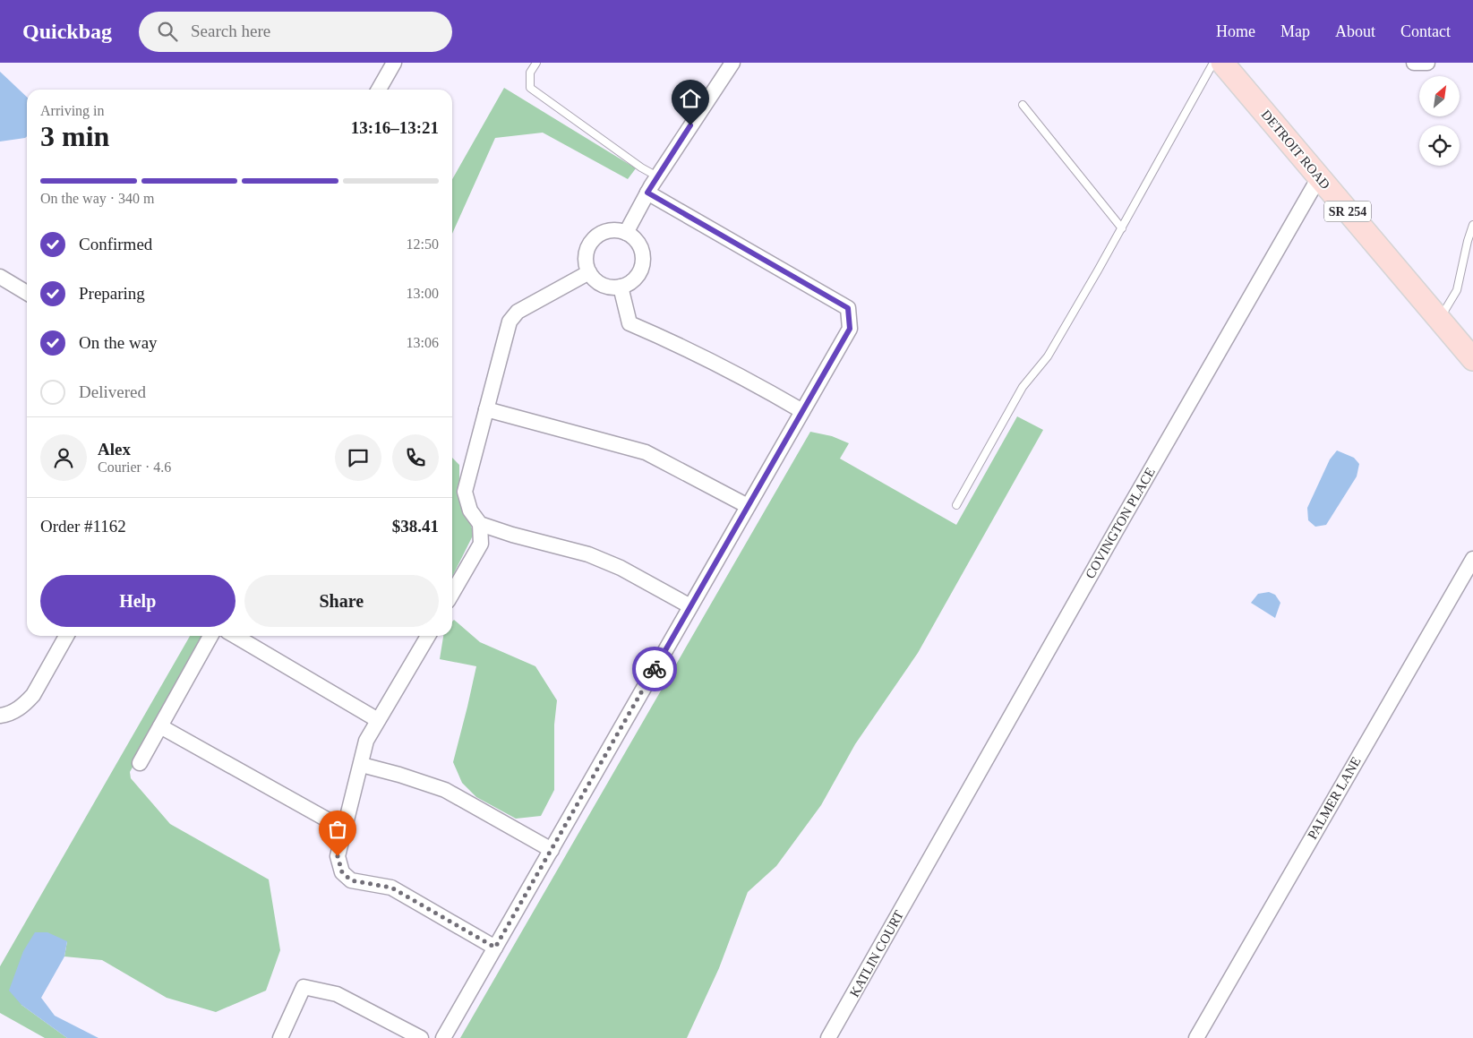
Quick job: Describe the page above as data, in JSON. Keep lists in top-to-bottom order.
{
  "streets": {
    "main road": ["DETROIT ROAD", "SR 254"],
    "street": ["COVINGTON PLACE", "PALMER LANE", "KATLIN COURT"]
  },
  "crossings": [
    ["DETROIT ROAD", "COVINGTON PLACE"],
    ["COVINGTON PLACE", "KATLIN COURT"]
  ],
  "north": "top right",
  "page": {
    "header": "Quickbag",
    "search": "Search here",
    "nav": [
      "Home",
      "Map",
      "About",
      "Contact"
    ],
    "heading": ["3 min", "Arriving in", "13:16–13:21"],
    "panel": [
      "Alex",
      "Courier · 4.6",
      "Order #1162",
      "$38.41"
    ],
    "bar": "On the way · 340 m",
    "list": [
      ["Confirmed", "12:50"],
      ["Preparing", "13:00"],
      ["On the way", "13:06"],
      "Delivered"
    ],
    "buttons": ["Help", "Share"]
  }
}
